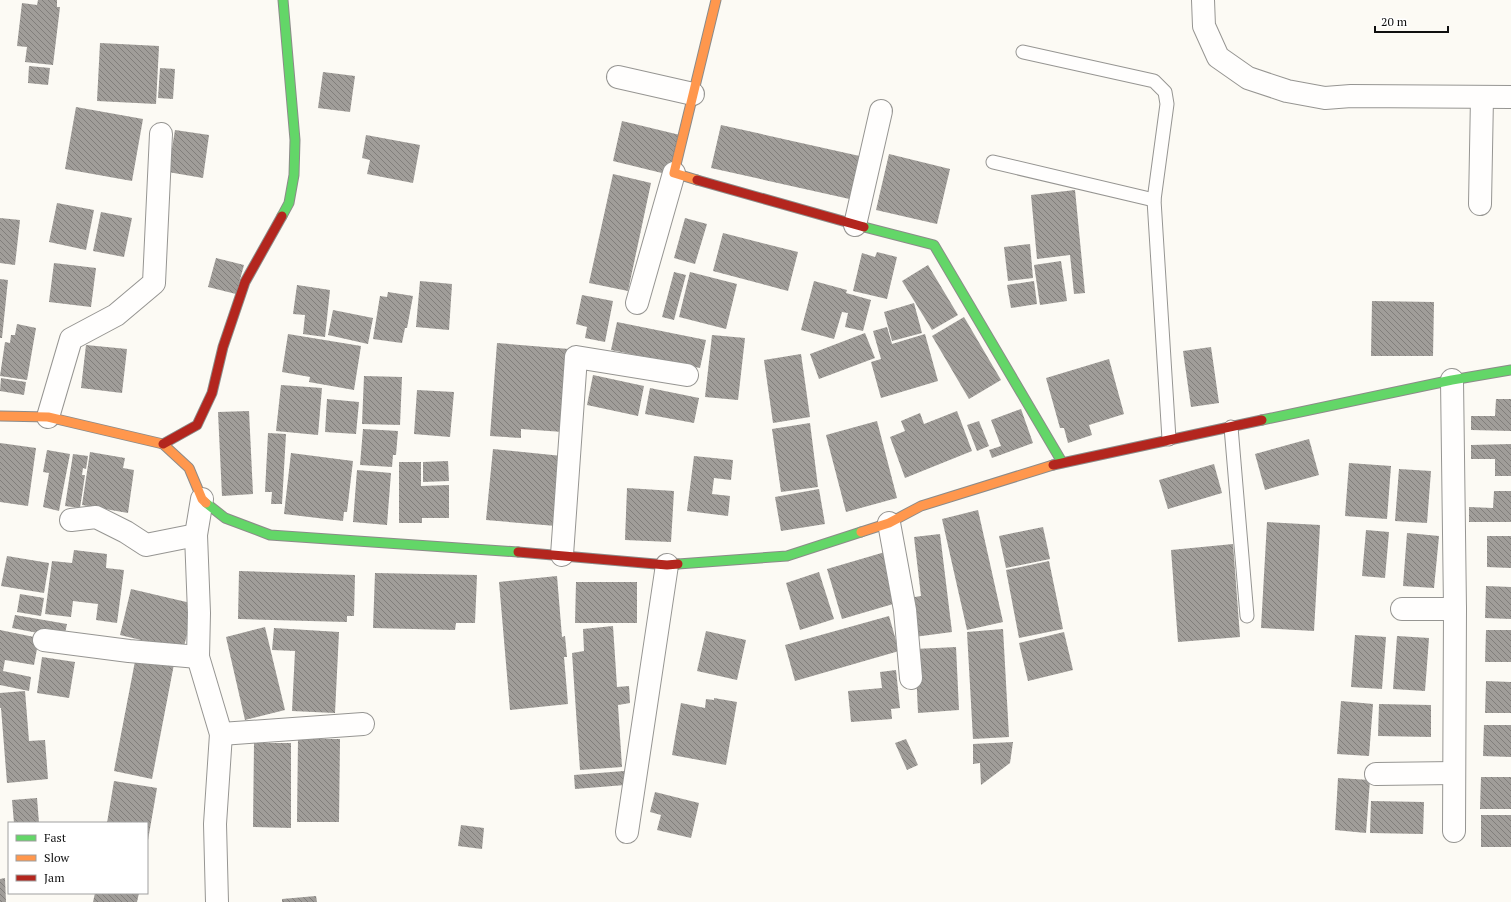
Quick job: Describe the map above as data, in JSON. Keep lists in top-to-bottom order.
{
  "legend": ["Fast", "Slow", "Jam"],
  "scale_bar": "20 m"
}
